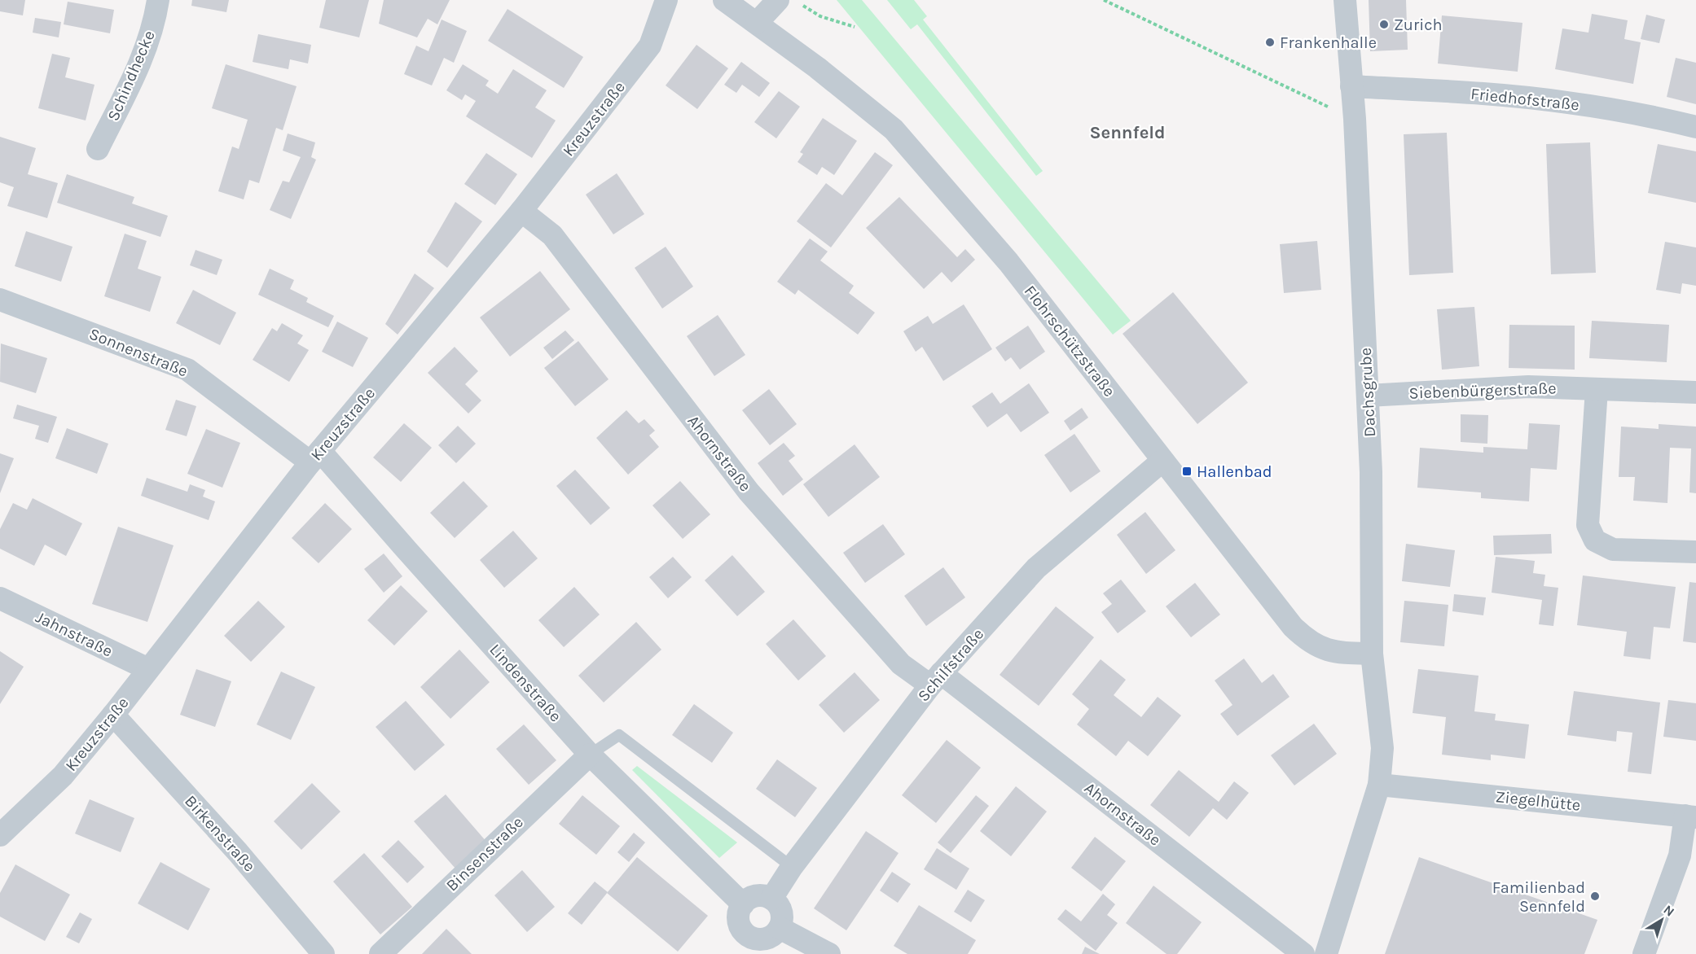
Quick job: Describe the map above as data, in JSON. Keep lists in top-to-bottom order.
{
  "streets": {
    "street": [
      "Schindhecke",
      "Friedhofstraße",
      "Kreuzstraße",
      "Flohrschützstraße",
      "Sonnenstraße",
      "Siebenbürgerstraße",
      "Dachsgrube",
      "Ahornstraße",
      "Jahnstraße",
      "Schilfstraße",
      "Lindenstraße",
      "Ziegelhütte",
      "Birkenstraße",
      "Binsenstraße"
    ]
  },
  "crossings": [
    ["Friedhofstraße", "Dachsgrube"],
    ["Kreuzstraße", "Sonnenstraße"],
    ["Kreuzstraße", "Ahornstraße"],
    ["Kreuzstraße", "Jahnstraße"],
    ["Kreuzstraße", "Lindenstraße"],
    ["Kreuzstraße", "Birkenstraße"],
    ["Flohrschützstraße", "Dachsgrube"],
    ["Flohrschützstraße", "Schilfstraße"],
    ["Sonnenstraße", "Lindenstraße"],
    ["Siebenbürgerstraße", "Dachsgrube"],
    ["Dachsgrube", "Ziegelhütte"],
    ["Ahornstraße", "Schilfstraße"],
    ["Schilfstraße", "Lindenstraße"],
    ["Lindenstraße", "Binsenstraße"]
  ],
  "districts": ["Sennfeld"],
  "places": {
    "other": ["Zurich", "Frankenhalle", "Familienbad Sennfeld"],
    "transit": ["Hallenbad"]
  },
  "north": "top right"
}
